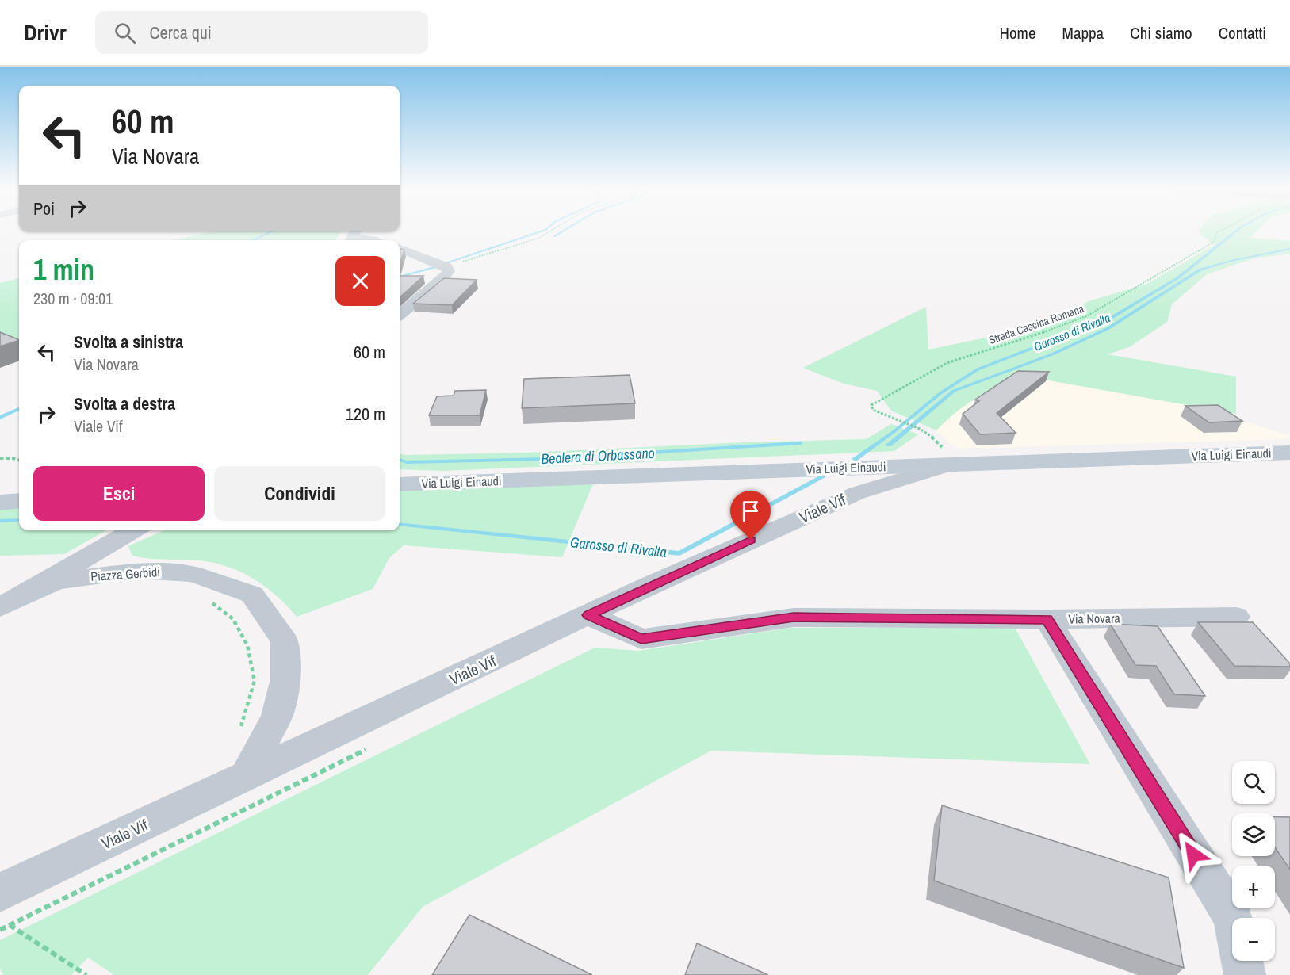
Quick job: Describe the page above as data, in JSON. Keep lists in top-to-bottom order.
{
  "streets": {
    "main road": ["Via Luigi Einaudi"],
    "street": ["Viale Vif", "Piazza Gerbidi", "Via Novara"],
    "path": ["Strada Cascina Romana"]
  },
  "crossings": [
    ["Via Luigi Einaudi", "Viale Vif"],
    ["Viale Vif", "Piazza Gerbidi"],
    ["Viale Vif", "Via Novara"]
  ],
  "water": ["Garosso di Rivalta", "Bealera di Orbassano"],
  "page": {
    "header": "Drivr",
    "search": "Cerca qui",
    "nav": [
      "Home",
      "Mappa",
      "Chi siamo",
      "Contatti"
    ],
    "turn": ["60 m", "Via Novara"],
    "then": "Poi",
    "heading": ["1 min", "230 m · 09:01"],
    "list": [
      {
        "name": "Svolta a sinistra",
        "note": "Via Novara",
        "value": "60 m"
      },
      {
        "name": "Svolta a destra",
        "note": "Viale Vif",
        "value": "120 m"
      }
    ],
    "buttons": ["Esci", "Condividi"],
    "map_buttons": ["+", "−"]
  }
}
